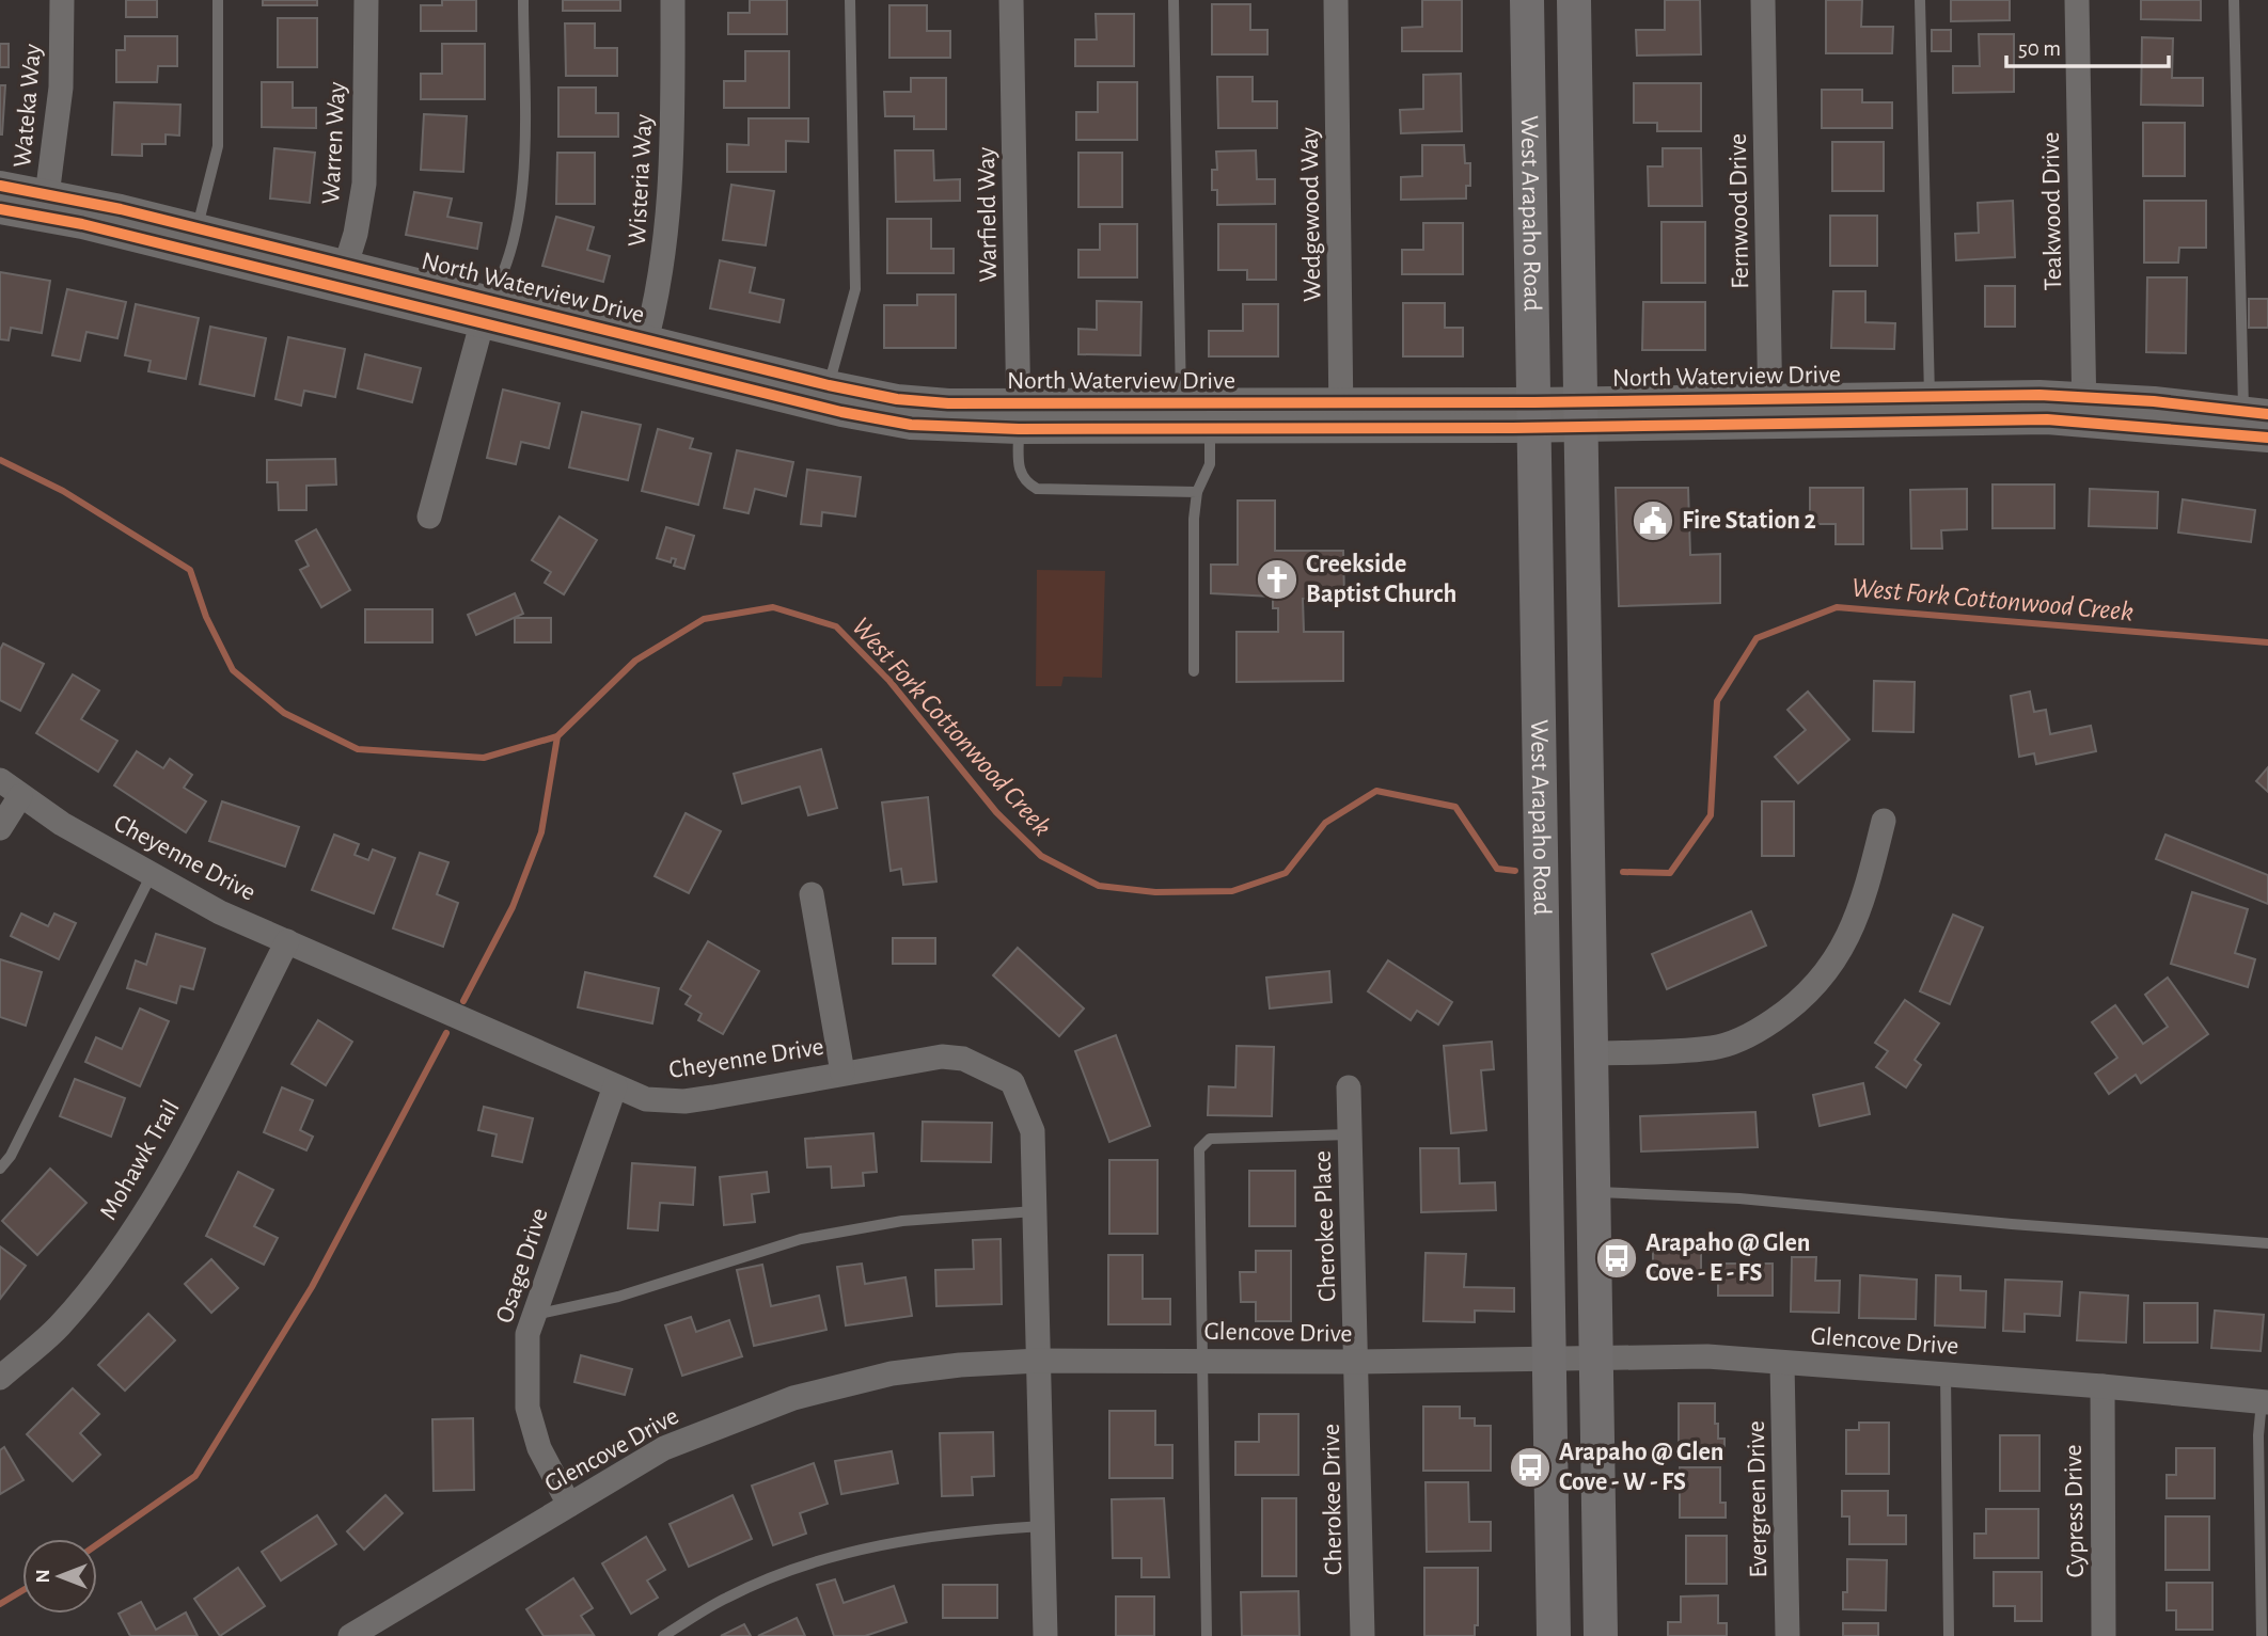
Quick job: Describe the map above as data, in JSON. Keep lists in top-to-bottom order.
{
  "streets": {
    "main road": ["West Arapaho Road"],
    "street": [
      "Wateka Way",
      "Warren Way",
      "Wisteria Way",
      "Fernwood Drive",
      "Teakwood Drive",
      "Warfield Way",
      "Wedgewood Way",
      "North Waterview Drive",
      "Cheyenne Drive",
      "Mohawk Trail",
      "Cherokee Place",
      "Osage Drive",
      "Glencove Drive",
      "Cherokee Drive",
      "Evergreen Drive",
      "Cypress Drive"
    ]
  },
  "crossings": [
    ["Wateka Way", "North Waterview Drive"],
    ["Warren Way", "North Waterview Drive"],
    ["Wisteria Way", "North Waterview Drive"],
    ["Fernwood Drive", "North Waterview Drive"],
    ["Teakwood Drive", "North Waterview Drive"],
    ["West Arapaho Road", "North Waterview Drive"],
    ["West Arapaho Road", "Glencove Drive"],
    ["Warfield Way", "North Waterview Drive"],
    ["Wedgewood Way", "North Waterview Drive"],
    ["Cheyenne Drive", "Mohawk Trail"],
    ["Cheyenne Drive", "Osage Drive"],
    ["Cheyenne Drive", "Glencove Drive"],
    ["Cherokee Place", "Glencove Drive"],
    ["Cherokee Place", "Cherokee Drive"],
    ["Osage Drive", "Glencove Drive"],
    ["Glencove Drive", "Cherokee Drive"],
    ["Glencove Drive", "Evergreen Drive"],
    ["Glencove Drive", "Cypress Drive"]
  ],
  "water": ["West Fork Cottonwood Creek"],
  "places": {
    "public building": ["Fire Station 2"],
    "church": ["Creekside Baptist Church"],
    "bus stop": ["Arapaho @ Glen Cove - E - FS", "Arapaho @ Glen Cove - W - FS"]
  },
  "scale_bar": "50 m",
  "north": "left"
}
